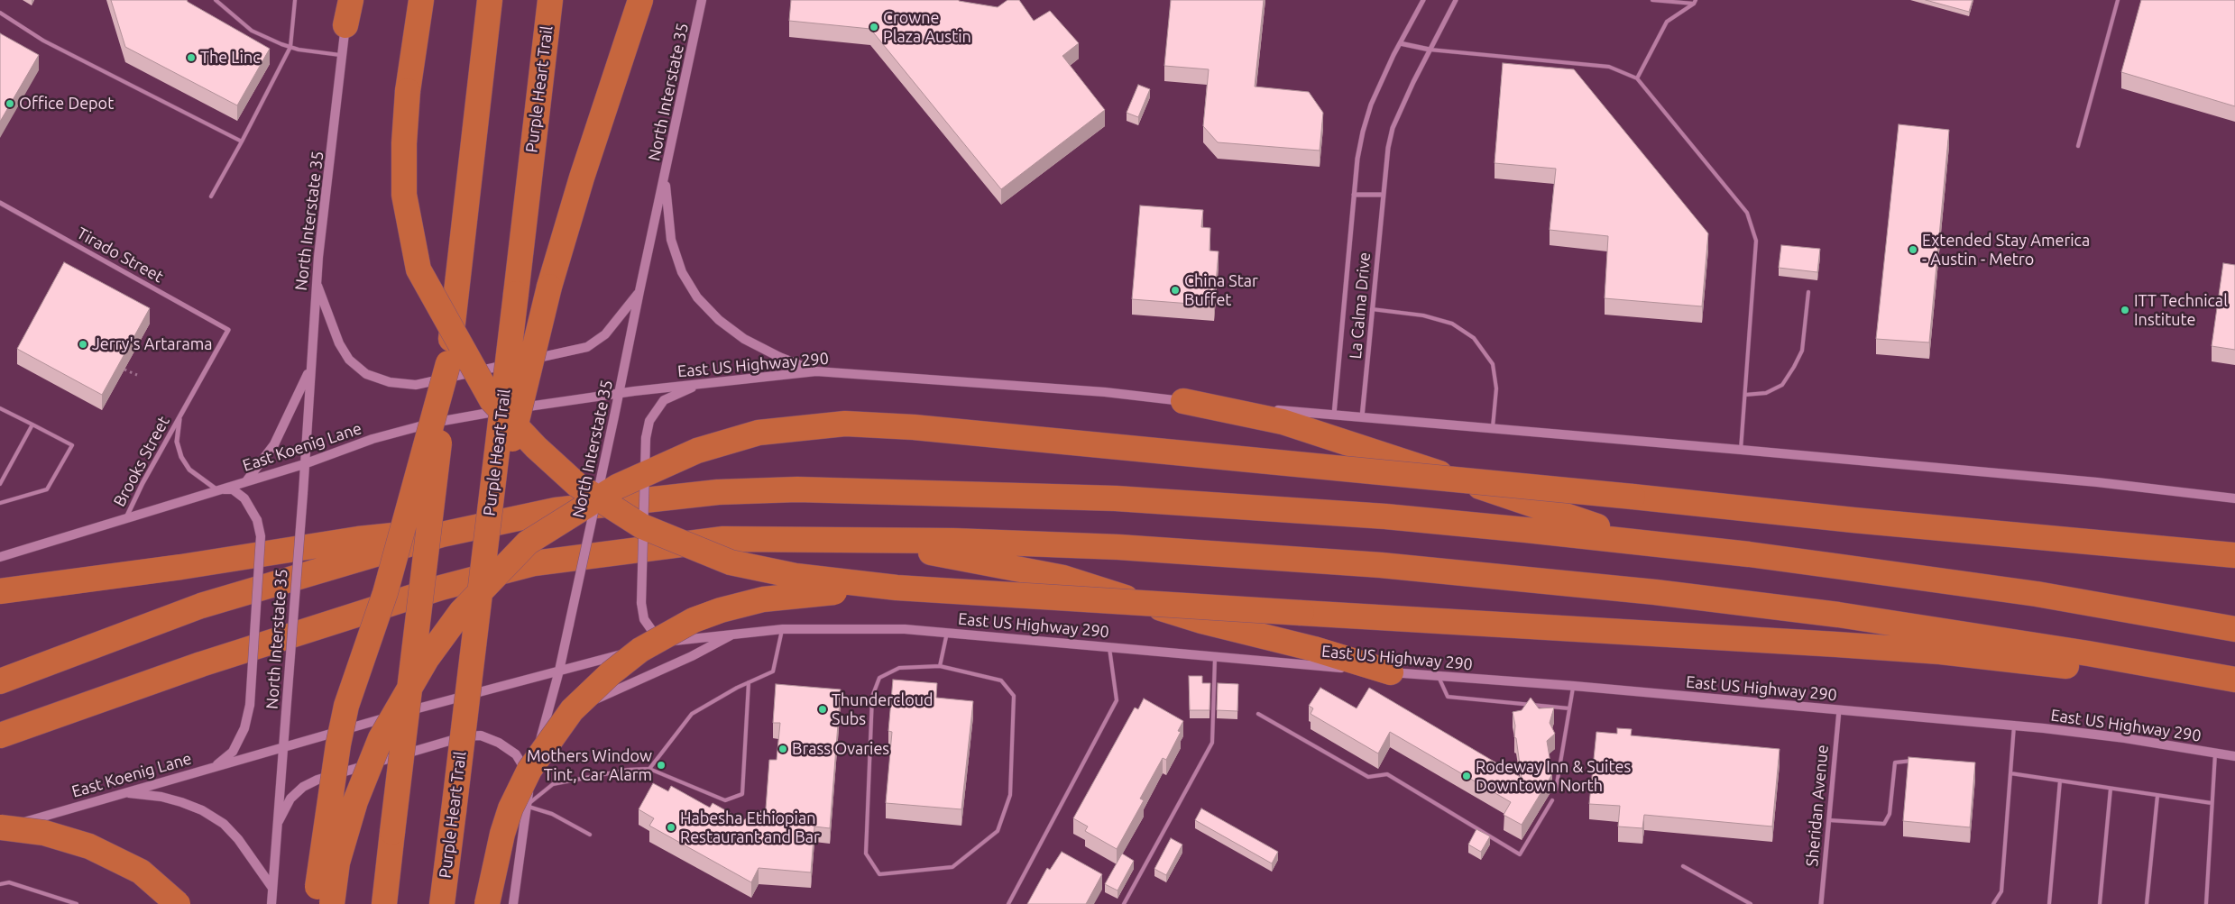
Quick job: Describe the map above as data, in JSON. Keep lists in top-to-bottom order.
{
  "streets": {
    "highway": ["Purple Heart Trail"],
    "main road": ["North Interstate 35", "East US Highway 290", "East Koenig Lane"],
    "street": [
      "Tirado Street",
      "La Calma Drive",
      "Brooks Street",
      "Sheridan Avenue"
    ]
  },
  "crossings": [
    ["North Interstate 35", "East US Highway 290"],
    ["North Interstate 35", "East Koenig Lane"],
    ["Tirado Street", "Brooks Street"],
    ["La Calma Drive", "East US Highway 290"],
    ["East US Highway 290", "East Koenig Lane"],
    ["East US Highway 290", "Sheridan Avenue"],
    ["East Koenig Lane", "Brooks Street"]
  ],
  "places": [
    "Crowne Plaza Austin",
    "The Linc",
    "Office Depot",
    "Extended Stay America - Austin - Metro",
    "China Star Buffet",
    "ITT Technical Institute",
    "Jerry's Artarama",
    "Thundercloud Subs",
    "Brass Ovaries",
    "Mothers Window Tint, Car Alarm",
    "Rodeway Inn & Suites Downtown North",
    "Habesha Ethiopian Restaurant and Bar"
  ]
}
